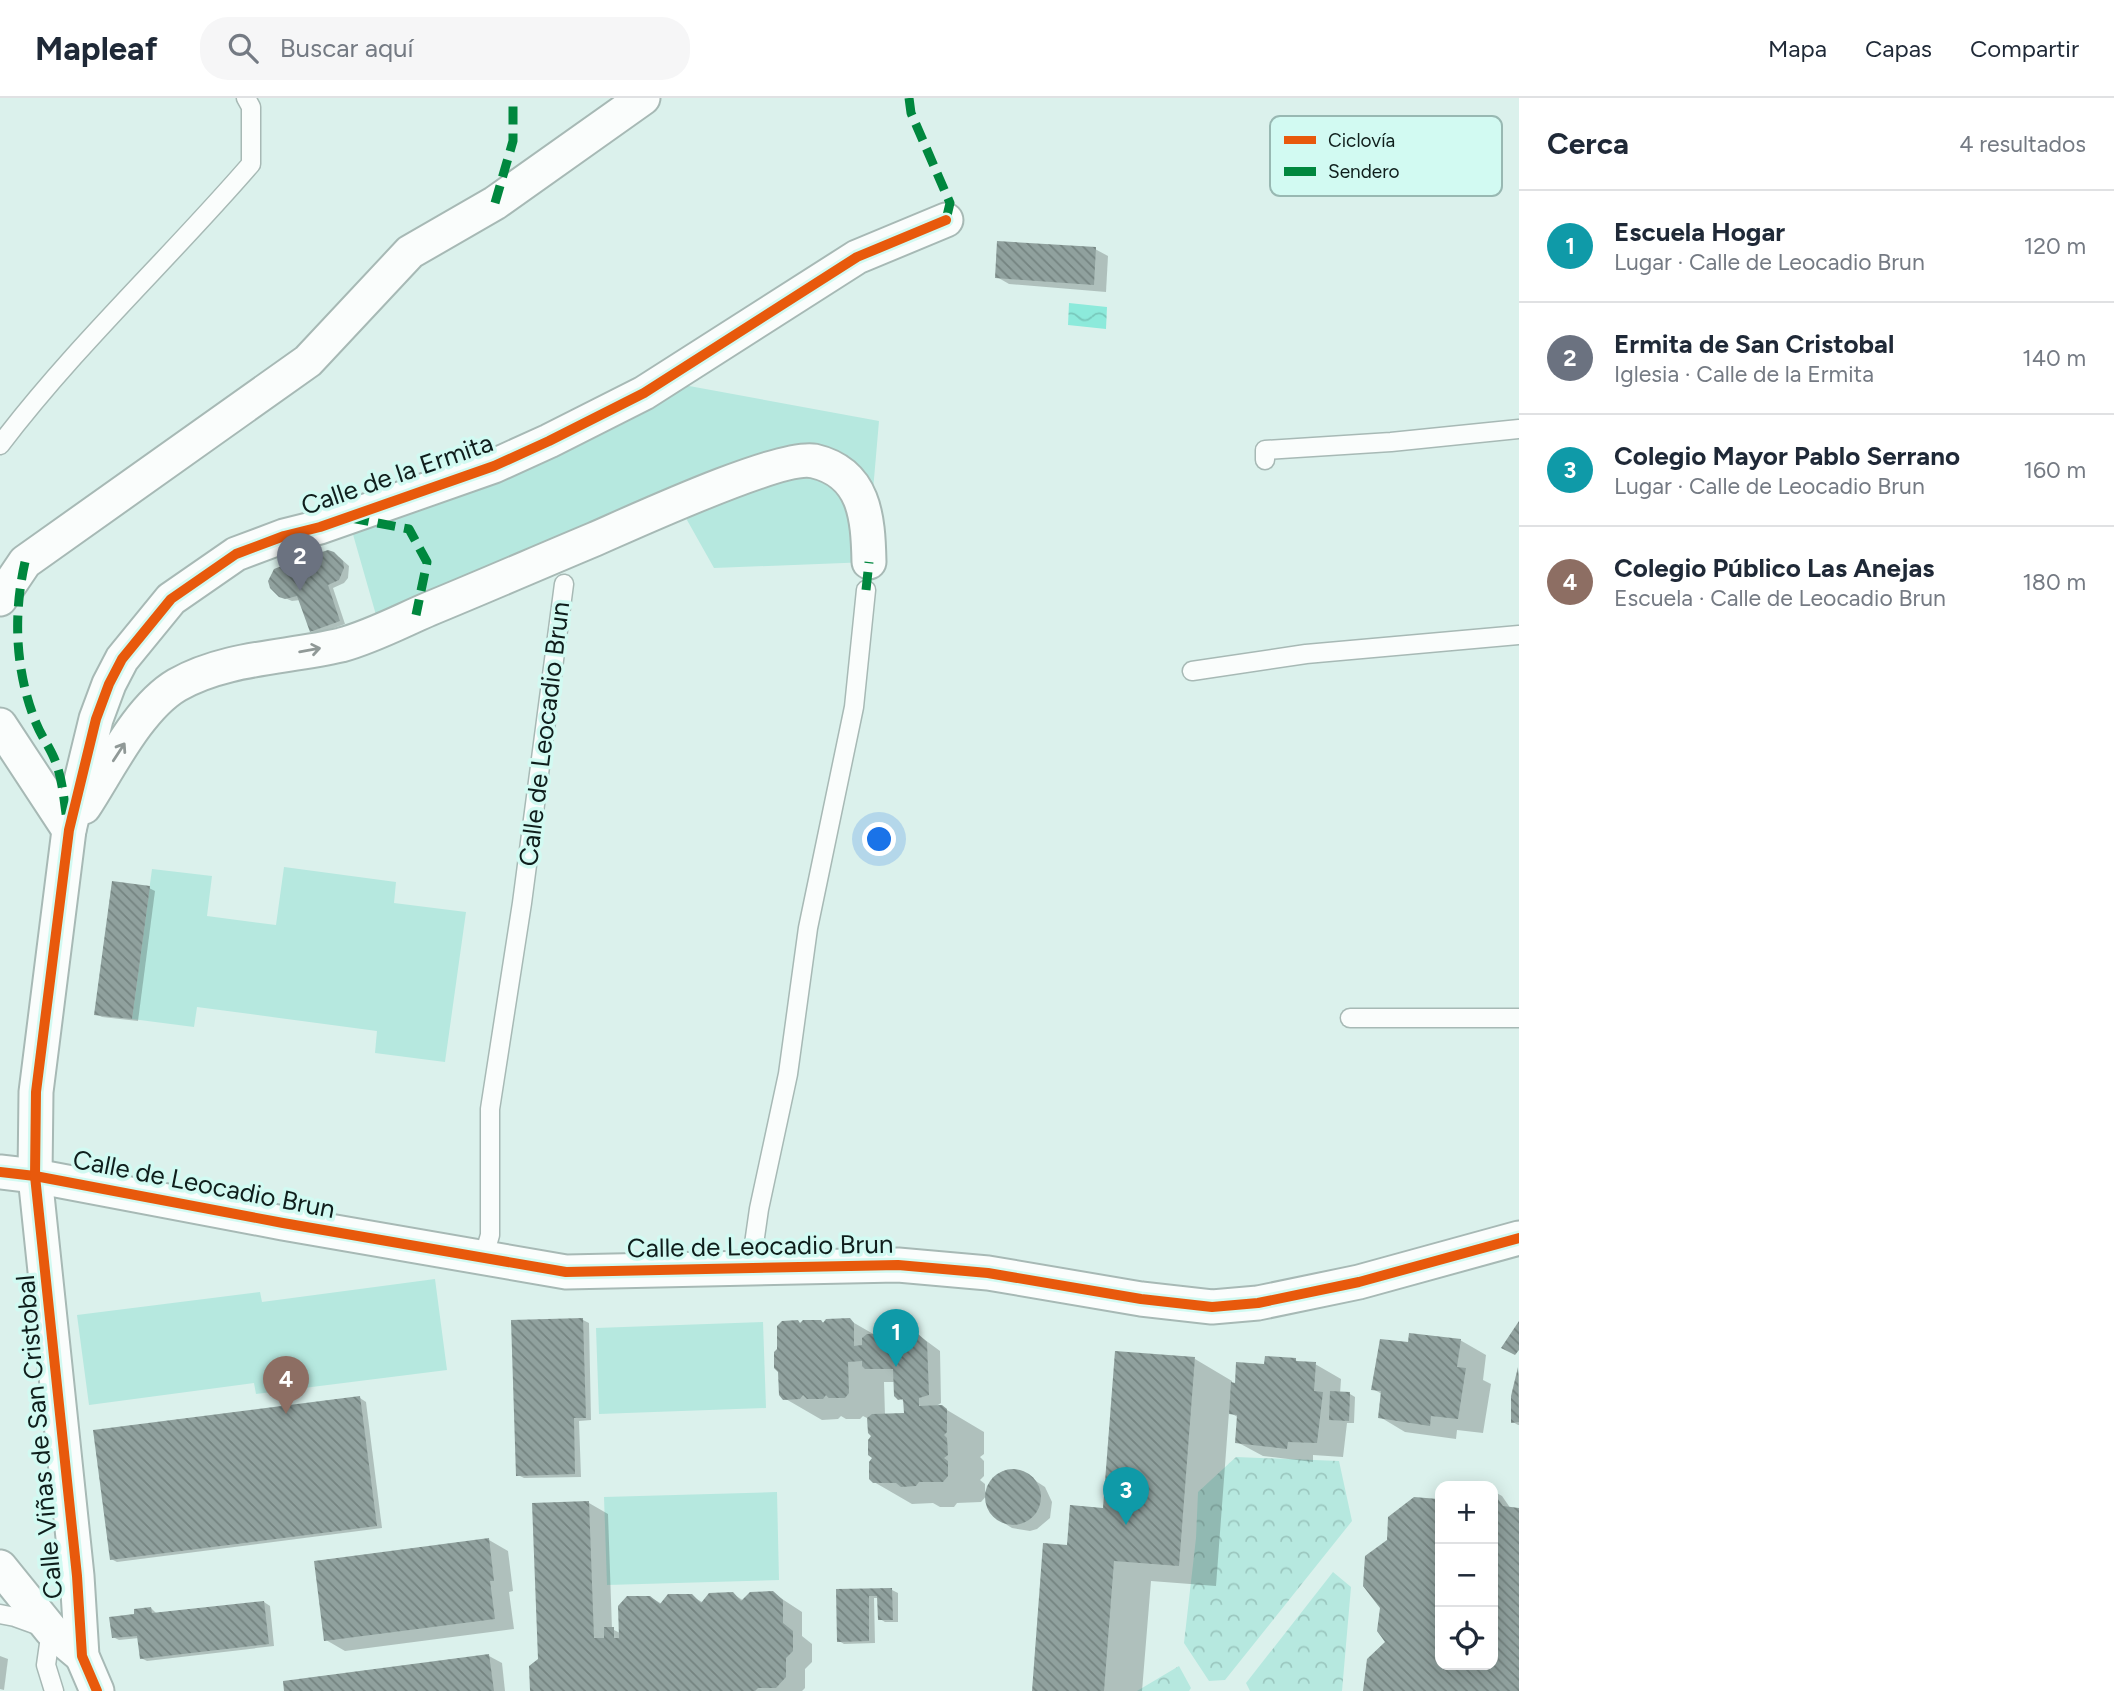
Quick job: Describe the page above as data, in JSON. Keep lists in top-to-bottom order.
{
  "streets": {
    "street": ["Calle de la Ermita", "Calle de Leocadio Brun", "Calle Viñas de San Cristobal"]
  },
  "crossings": [
    ["Calle de la Ermita", "Calle de Leocadio Brun"],
    ["Calle de la Ermita", "Calle Viñas de San Cristobal"],
    ["Calle de Leocadio Brun", "Calle Viñas de San Cristobal"]
  ],
  "legend": ["Ciclovía", "Sendero"],
  "page": {
    "header": "Mapleaf",
    "search": "Buscar aquí",
    "nav": ["Mapa", "Capas", "Compartir"],
    "heading": ["Cerca", "4 resultados"],
    "list": [
      {
        "mark": "1",
        "name": "Escuela Hogar",
        "note": "Lugar · Calle de Leocadio Brun",
        "value": "120 m"
      },
      {
        "mark": "2",
        "name": "Ermita de San Cristobal",
        "note": "Iglesia · Calle de la Ermita",
        "value": "140 m"
      },
      {
        "mark": "3",
        "name": "Colegio Mayor Pablo Serrano",
        "note": "Lugar · Calle de Leocadio Brun",
        "value": "160 m"
      },
      {
        "mark": "4",
        "name": "Colegio Público Las Anejas",
        "note": "Escuela · Calle de Leocadio Brun",
        "value": "180 m"
      }
    ],
    "pins": [
      "2",
      "1",
      "4",
      "3"
    ],
    "map_buttons": ["+", "−"]
  }
}
